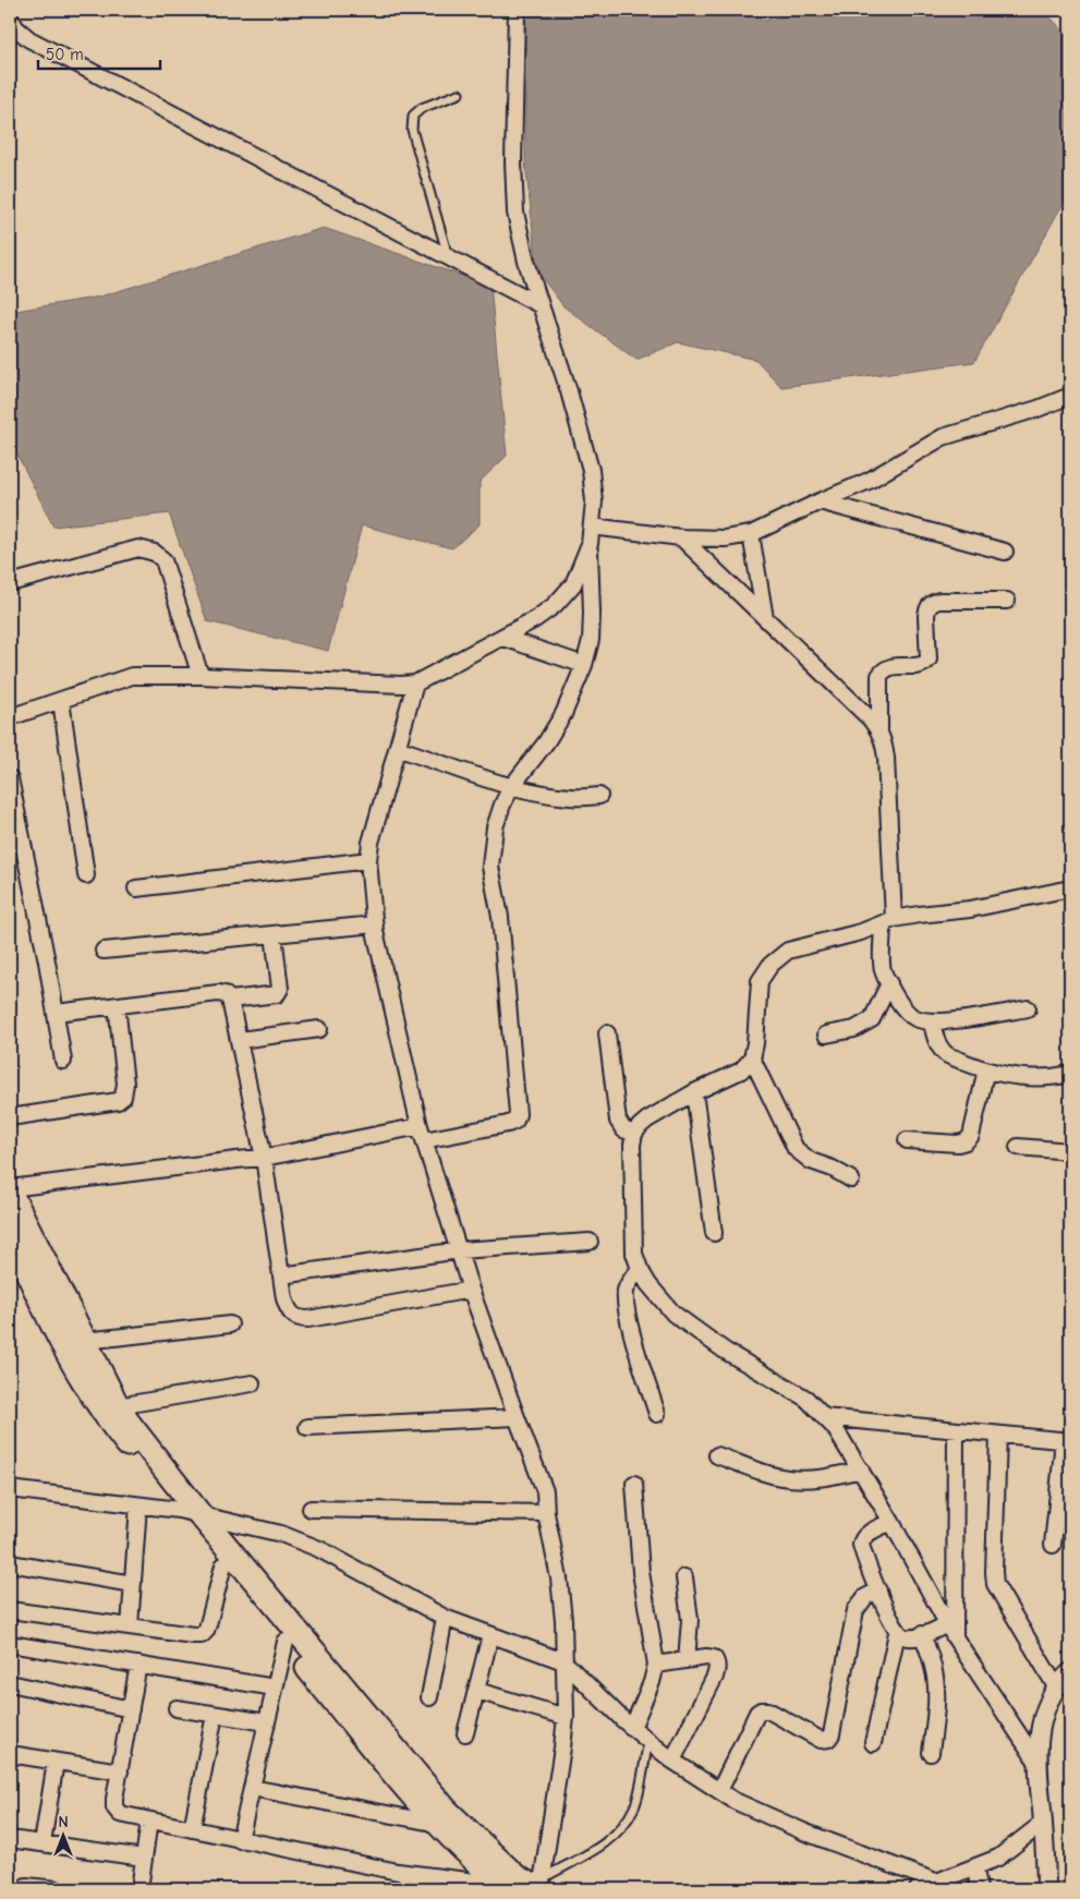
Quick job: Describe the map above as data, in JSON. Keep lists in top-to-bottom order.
{
  "scale_bar": "50 m",
  "north": "top"
}
